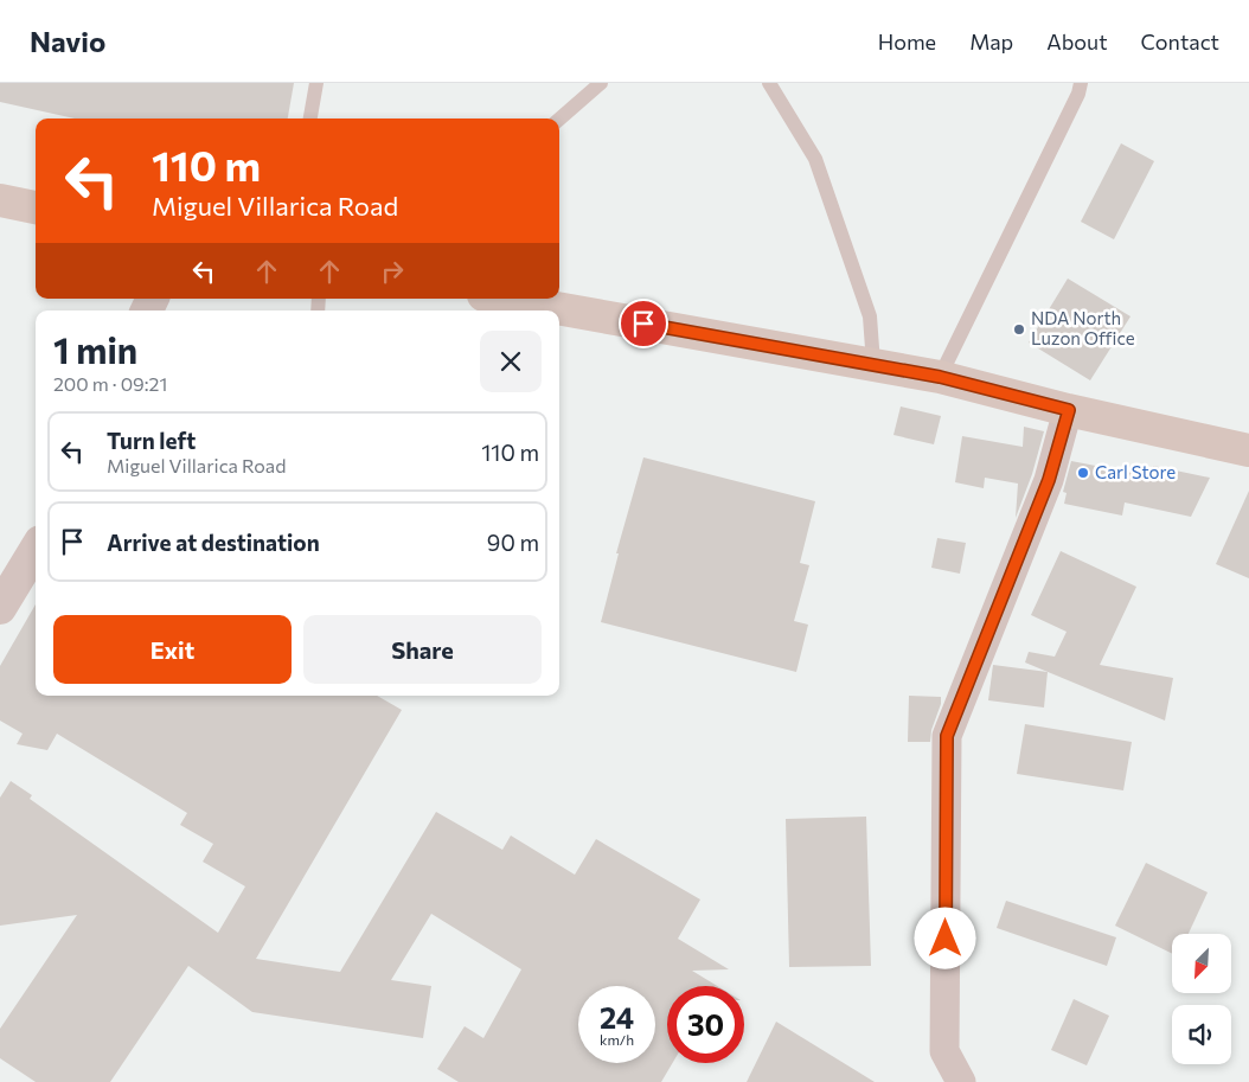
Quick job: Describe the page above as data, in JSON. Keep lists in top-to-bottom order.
{
  "places": ["NDA North Luzon Office", "Carl Store"],
  "north": "bottom left",
  "page": {
    "header": "Navio",
    "nav": [
      "Home",
      "Map",
      "About",
      "Contact"
    ],
    "turn": ["110 m", "Miguel Villarica Road"],
    "heading": ["1 min", "200 m · 09:21"],
    "list": [
      {
        "name": "Turn left",
        "note": "Miguel Villarica Road",
        "value": "110 m"
      },
      {
        "name": "Arrive at destination",
        "value": "90 m"
      }
    ],
    "buttons": ["Exit", "Share"],
    "speed": "24 km/h",
    "limit": "30"
  }
}
